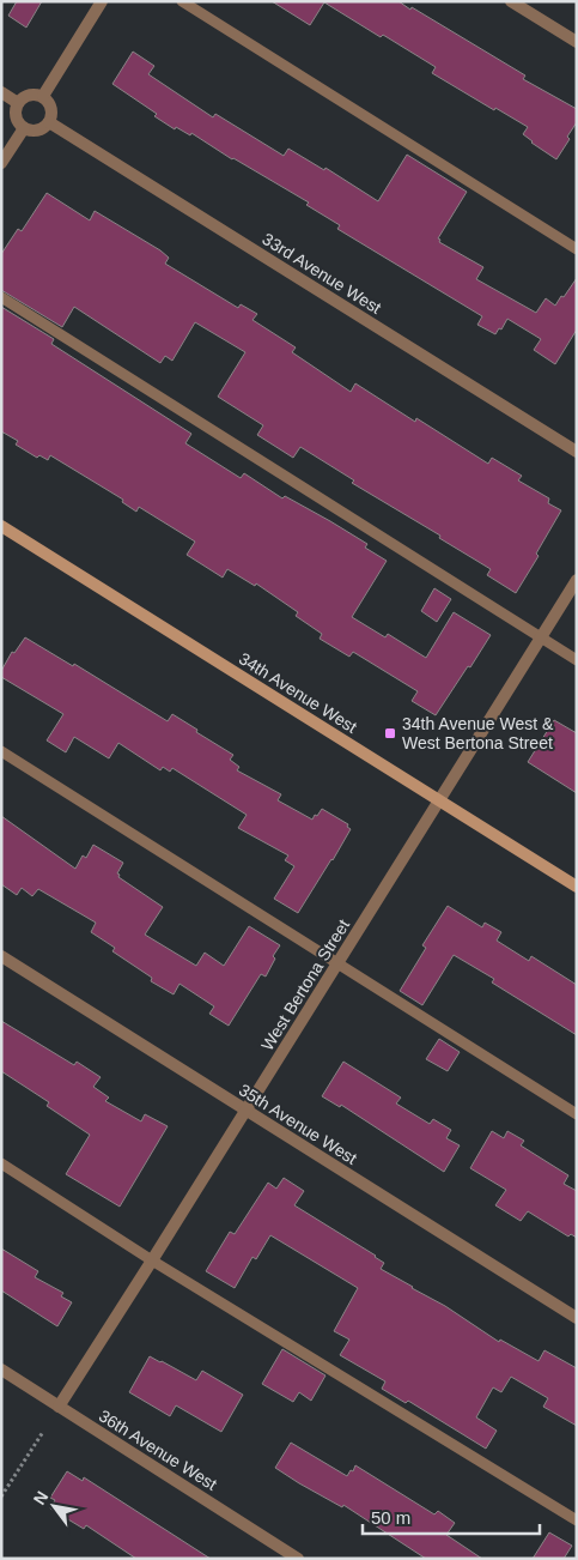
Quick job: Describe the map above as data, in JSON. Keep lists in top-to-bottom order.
{
  "streets": {
    "street": [
      "33rd Avenue West",
      "34th Avenue West",
      "West Bertona Street",
      "35th Avenue West",
      "36th Avenue West"
    ]
  },
  "crossings": [
    ["34th Avenue West", "West Bertona Street"],
    ["West Bertona Street", "35th Avenue West"],
    ["West Bertona Street", "36th Avenue West"]
  ],
  "places": {
    "transit": ["34th Avenue West & West Bertona Street"]
  },
  "scale_bar": "50 m",
  "north": "top left"
}
